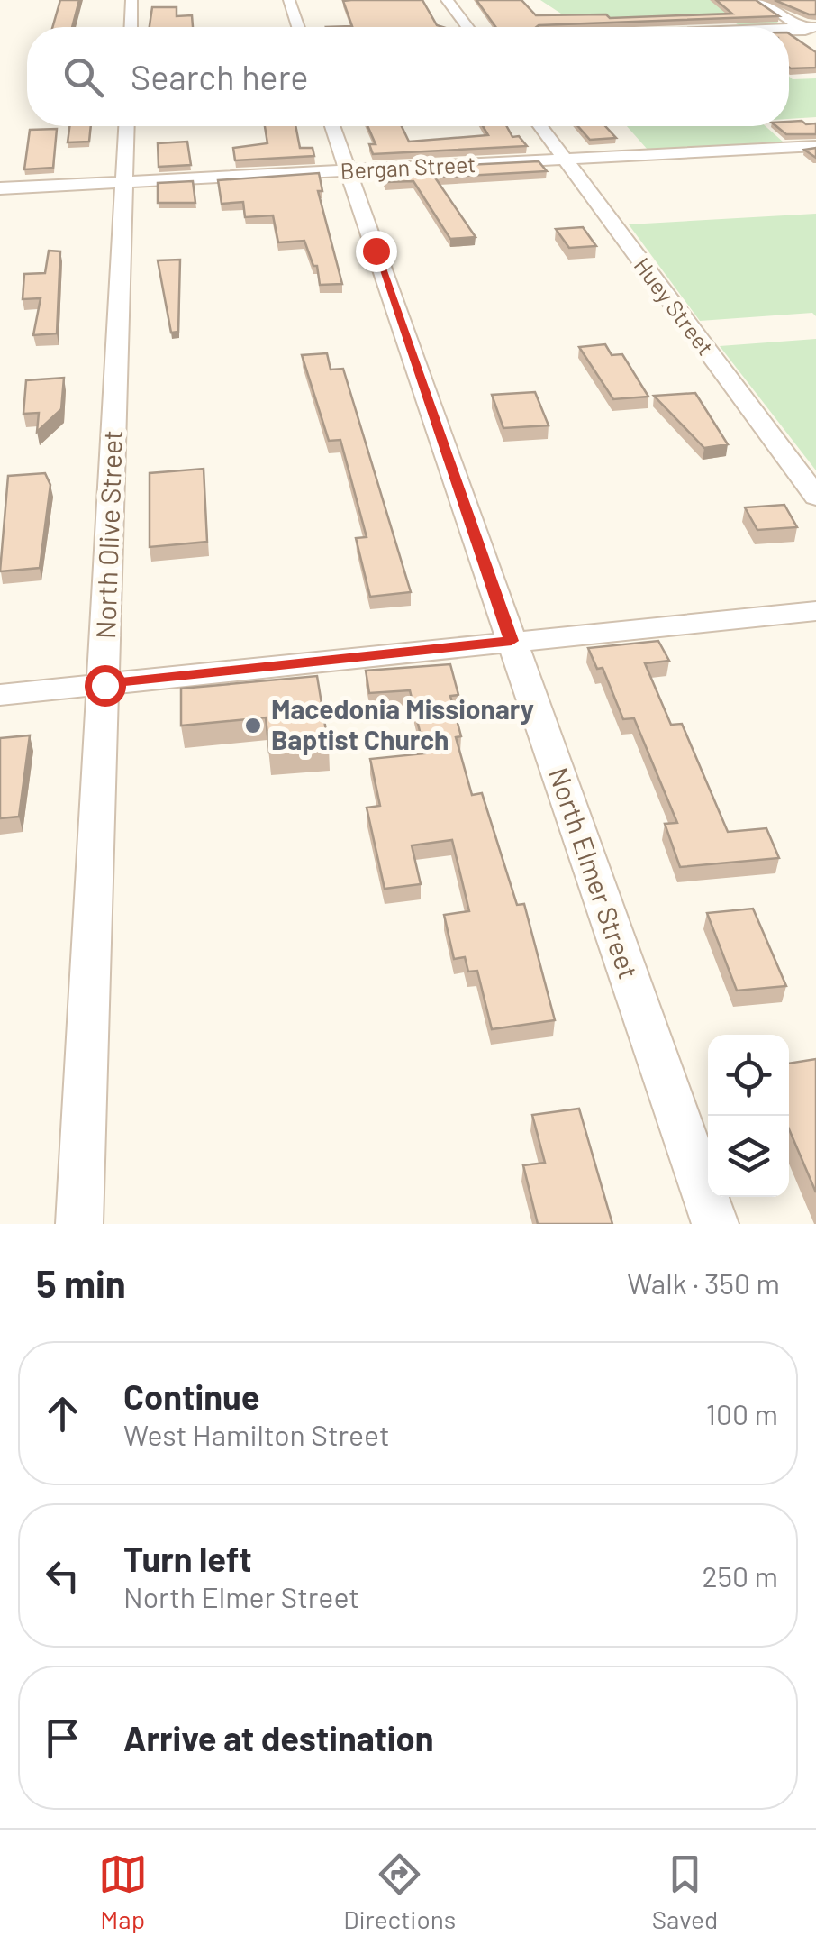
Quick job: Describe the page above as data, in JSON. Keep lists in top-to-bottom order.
{
  "streets": {
    "street": [
      "Bergan Street",
      "Huey Street",
      "North Olive Street",
      "North Elmer Street"
    ]
  },
  "crossings": [
    ["Bergan Street", "Huey Street"],
    ["Bergan Street", "North Olive Street"],
    ["Bergan Street", "North Elmer Street"]
  ],
  "places": ["Macedonia Missionary Baptist Church"],
  "page": {
    "search": "Search here",
    "heading": ["5 min", "Walk · 350 m"],
    "list": [
      ["Continue", "West Hamilton Street", "100 m"],
      ["Turn left", "North Elmer Street", "250 m"],
      "Arrive at destination"
    ],
    "nav": ["Map", "Directions", "Saved"]
  }
}
